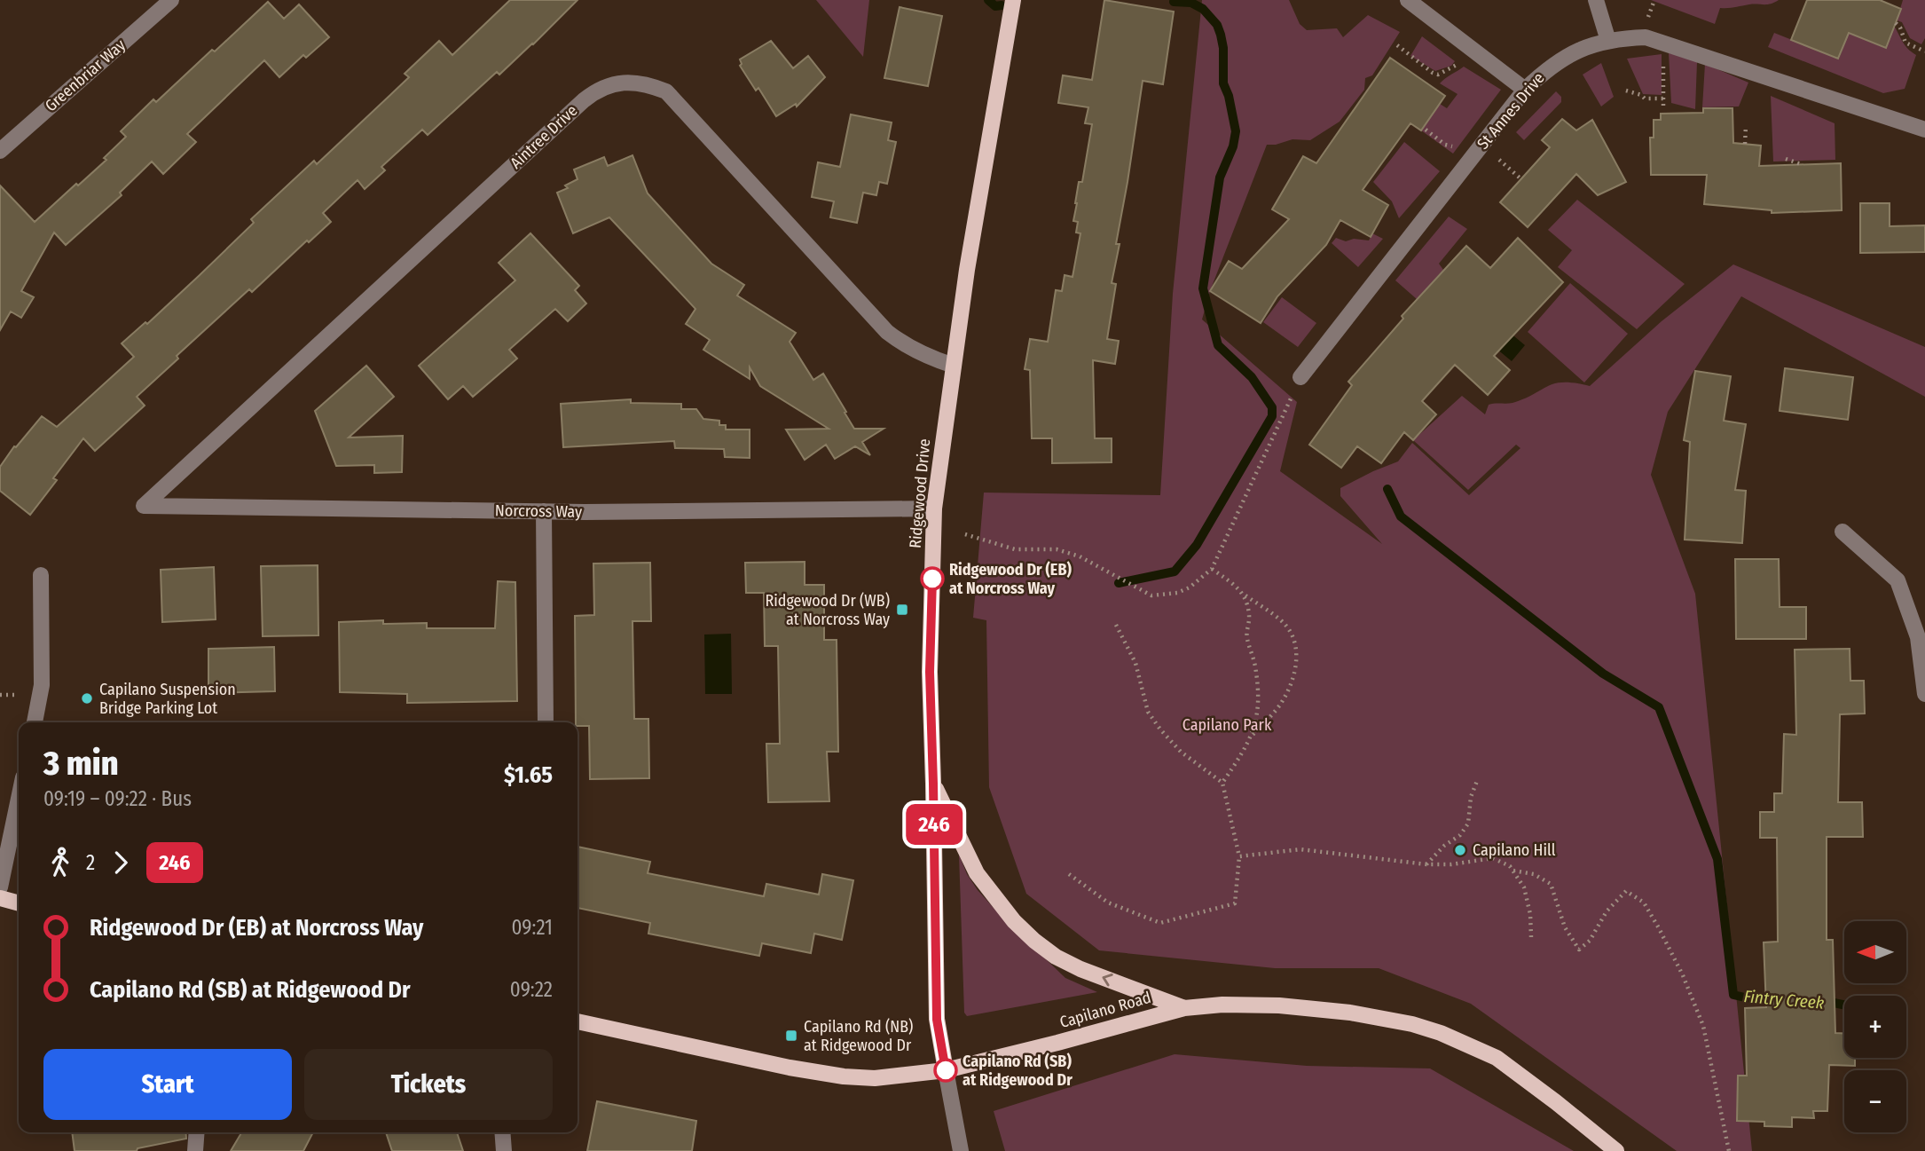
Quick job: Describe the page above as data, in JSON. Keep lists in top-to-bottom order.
{
  "streets": {
    "main road": ["Ridgewood Drive", "Capilano Road"],
    "street": [
      "Greenbriar Way",
      "St Annes Drive",
      "Aintree Drive",
      "Norcross Way"
    ]
  },
  "crossings": [
    ["Aintree Drive", "Ridgewood Drive"],
    ["Aintree Drive", "Norcross Way"],
    ["Ridgewood Drive", "Norcross Way"],
    ["Ridgewood Drive", "Capilano Road"]
  ],
  "water": ["Fintry Creek"],
  "parks": ["Capilano Park"],
  "places": {
    "other": [
      "Ridgewood Dr (EB) at Norcross Way",
      "Capilano Suspension Bridge Parking Lot",
      "Capilano Hill",
      "Capilano Rd (SB) at Ridgewood Dr"
    ],
    "transit": ["Ridgewood Dr (WB) at Norcross Way", "Capilano Rd (NB) at Ridgewood Dr"]
  },
  "lines": ["bus line 246"],
  "north": "left",
  "page": {
    "on_map": "246",
    "heading": ["3 min", "09:19 – 09:22 · Bus", "$1.65"],
    "legs": ["2", "246"],
    "list": [
      {
        "name": "Ridgewood Dr (EB) at Norcross Way",
        "value": "09:21"
      },
      {
        "name": "Capilano Rd (SB) at Ridgewood Dr",
        "value": "09:22"
      }
    ],
    "map_buttons": ["+", "−"],
    "buttons": ["Start", "Tickets"]
  }
}
